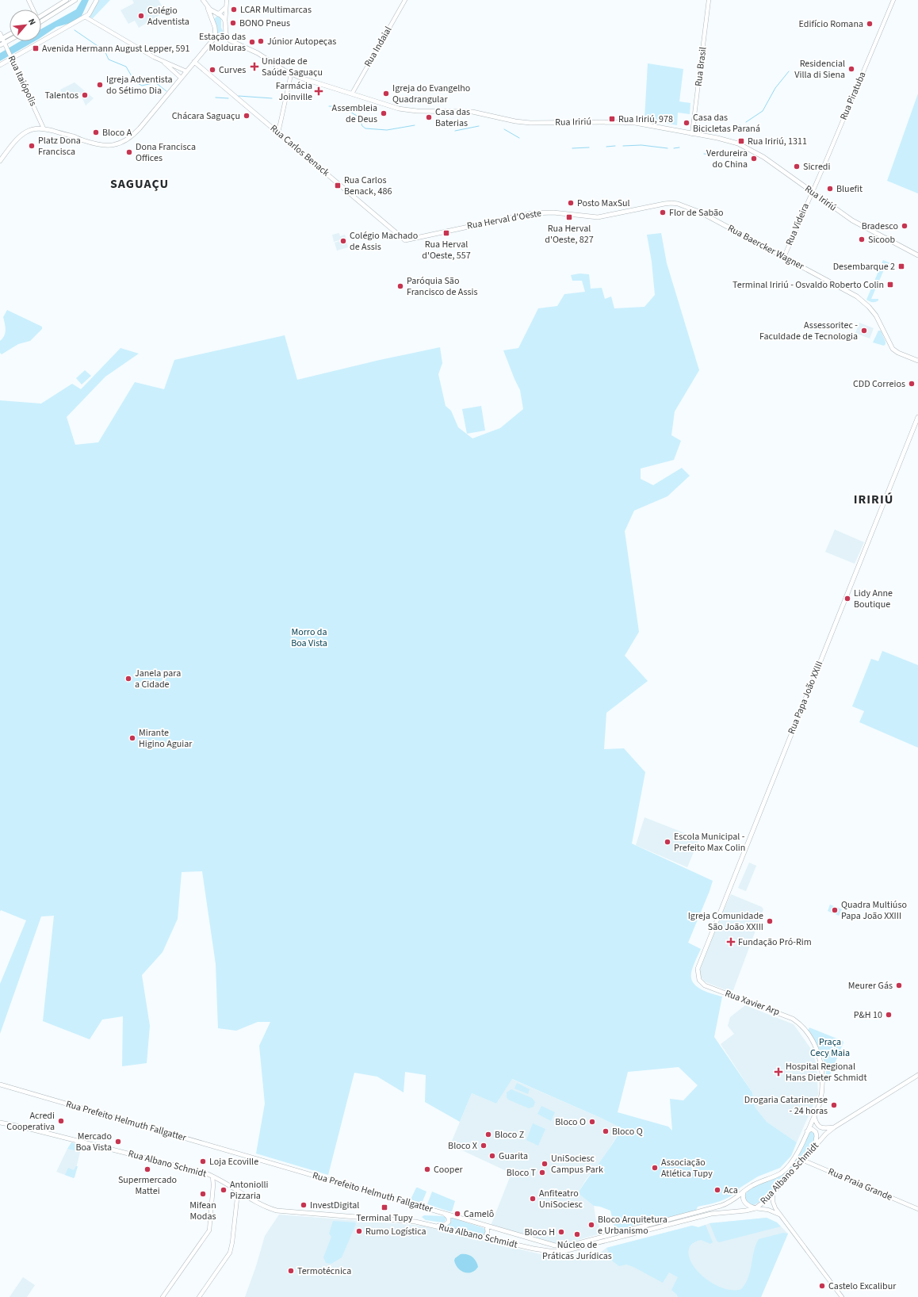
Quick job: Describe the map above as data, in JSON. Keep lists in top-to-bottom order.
{
  "streets": {
    "main road": [
      "Rua Indaial",
      "Rua Brasil",
      "Rua Itaiópolis",
      "Rua Piratuba",
      "Rua Iririú",
      "Rua Carlos Benack",
      "Rua Herval d'Oeste",
      "Rua Videira",
      "Rua Baercker Wagner",
      "Rua Papa João XXIII",
      "Rua Xavier Arp",
      "Rua Prefeito Helmuth Fallgatter",
      "Rua Albano Schmidt",
      "Rua Praia Grande"
    ]
  },
  "crossings": [
    ["Rua Indaial", "Rua Iririú"],
    ["Rua Brasil", "Rua Iririú"],
    ["Rua Piratuba", "Rua Iririú"],
    ["Rua Piratuba", "Rua Videira"],
    ["Rua Iririú", "Rua Videira"],
    ["Rua Carlos Benack", "Rua Herval d'Oeste"],
    ["Rua Herval d'Oeste", "Rua Baercker Wagner"],
    ["Rua Videira", "Rua Baercker Wagner"],
    ["Rua Papa João XXIII", "Rua Xavier Arp"],
    ["Rua Xavier Arp", "Rua Prefeito Helmuth Fallgatter"],
    ["Rua Albano Schmidt", "Rua Praia Grande"]
  ],
  "districts": ["SAGUAÇU", "IRIRIÚ"],
  "parks": ["Morro da Boa Vista", "Praça Cecy Maia"],
  "places": {
    "other": [
      "LCAR Multimarcas",
      "Colégio Adventista",
      "BONO Pneus",
      "Edifício Romana",
      "Júnior Autopeças",
      "Estação das Molduras",
      "Residencial Villa di Siena",
      "Curves",
      "Igreja Adventista do Sétimo Dia",
      "Igreja do Evangelho Quadrangular",
      "Talentos",
      "Assembleia de Deus",
      "Chácara Saguaçu",
      "Casa das Baterias",
      "Casa das Bicicletas Paraná",
      "Bloco A",
      "Platz Dona Francisca",
      "Dona Francisca Offices",
      "Verdureira do China",
      "Sicredi",
      "Bluefit",
      "Posto MaxSul",
      "Flor de Sabão",
      "Bradesco",
      "Sicoob",
      "Colégio Machado de Assis",
      "Paróquia São Francisco de Assis",
      "Assessoritec - Faculdade de Tecnologia",
      "CDD Correios",
      "Lidy Anne Boutique",
      "Janela para a Cidade",
      "Mirante Higino Aguiar",
      "Escola Municipal - Prefeito Max Colin",
      "Quadra Multiúso Papa João XXIII",
      "Igreja Comunidade São João XXIII",
      "Meurer Gás",
      "P&H 10",
      "Drogaria Catarinense - 24 horas",
      "Acredi Cooperativa",
      "Bloco O",
      "Bloco Q",
      "Bloco Z",
      "Mercado Boa Vista",
      "Bloco X",
      "Guarita",
      "Loja Ecoville",
      "UniSociesc Campus Park",
      "Associação Atlética Tupy",
      "Supermercado Mattei",
      "Cooper",
      "Bloco T",
      "Antoniolli Pizzaria",
      "Aca",
      "Mifean Modas",
      "Anfiteatro UniSociesc",
      "InvestDigital",
      "Camelô",
      "Bloco Arquitetura e Urbanismo",
      "Rumo Logística",
      "Bloco H",
      "Núcleo de Práticas Jurídicas",
      "Termotécnica",
      "Castelo Excalibur"
    ],
    "transit": [
      "Avenida Hermann August Lepper, 591",
      "Rua Iririú, 978",
      "Rua Iririú, 1311",
      "Rua Carlos Benack, 486",
      "Rua Herval d'Oeste, 827",
      "Rua Herval d'Oeste, 557",
      "Desembarque 2",
      "Terminal Iririú - Osvaldo Roberto Colin",
      "Terminal Tupy"
    ],
    "health": [
      "Unidade de Saúde Saguaçu",
      "Farmácia Joinville",
      "Fundação Pró-Rim",
      "Hospital Regional Hans Dieter Schmidt"
    ]
  },
  "north": "top right"
}
